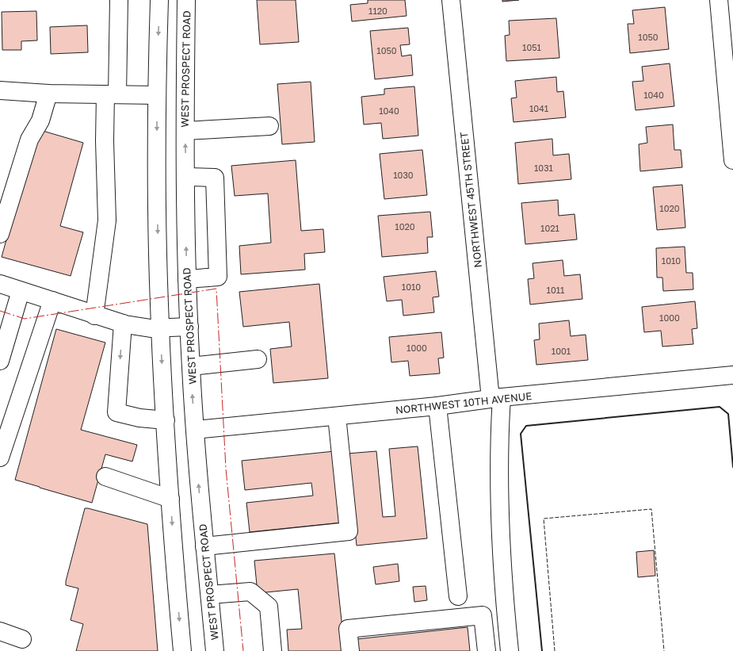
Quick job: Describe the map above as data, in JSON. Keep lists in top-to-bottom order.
{
  "streets": {
    "street": ["WEST PROSPECT ROAD", "NORTHWEST 45TH STREET", "NORTHWEST 10TH AVENUE"]
  },
  "crossings": [
    ["WEST PROSPECT ROAD", "NORTHWEST 10TH AVENUE"],
    ["NORTHWEST 45TH STREET", "NORTHWEST 10TH AVENUE"]
  ],
  "house_numbers": [
    "1120",
    "1050",
    "1051",
    "1050",
    "1040",
    "1041",
    "1040",
    "1031",
    "1030",
    "1020",
    "1020",
    "1021",
    "1010",
    "1010",
    "1011",
    "1000",
    "1000",
    "1001"
  ]
}
